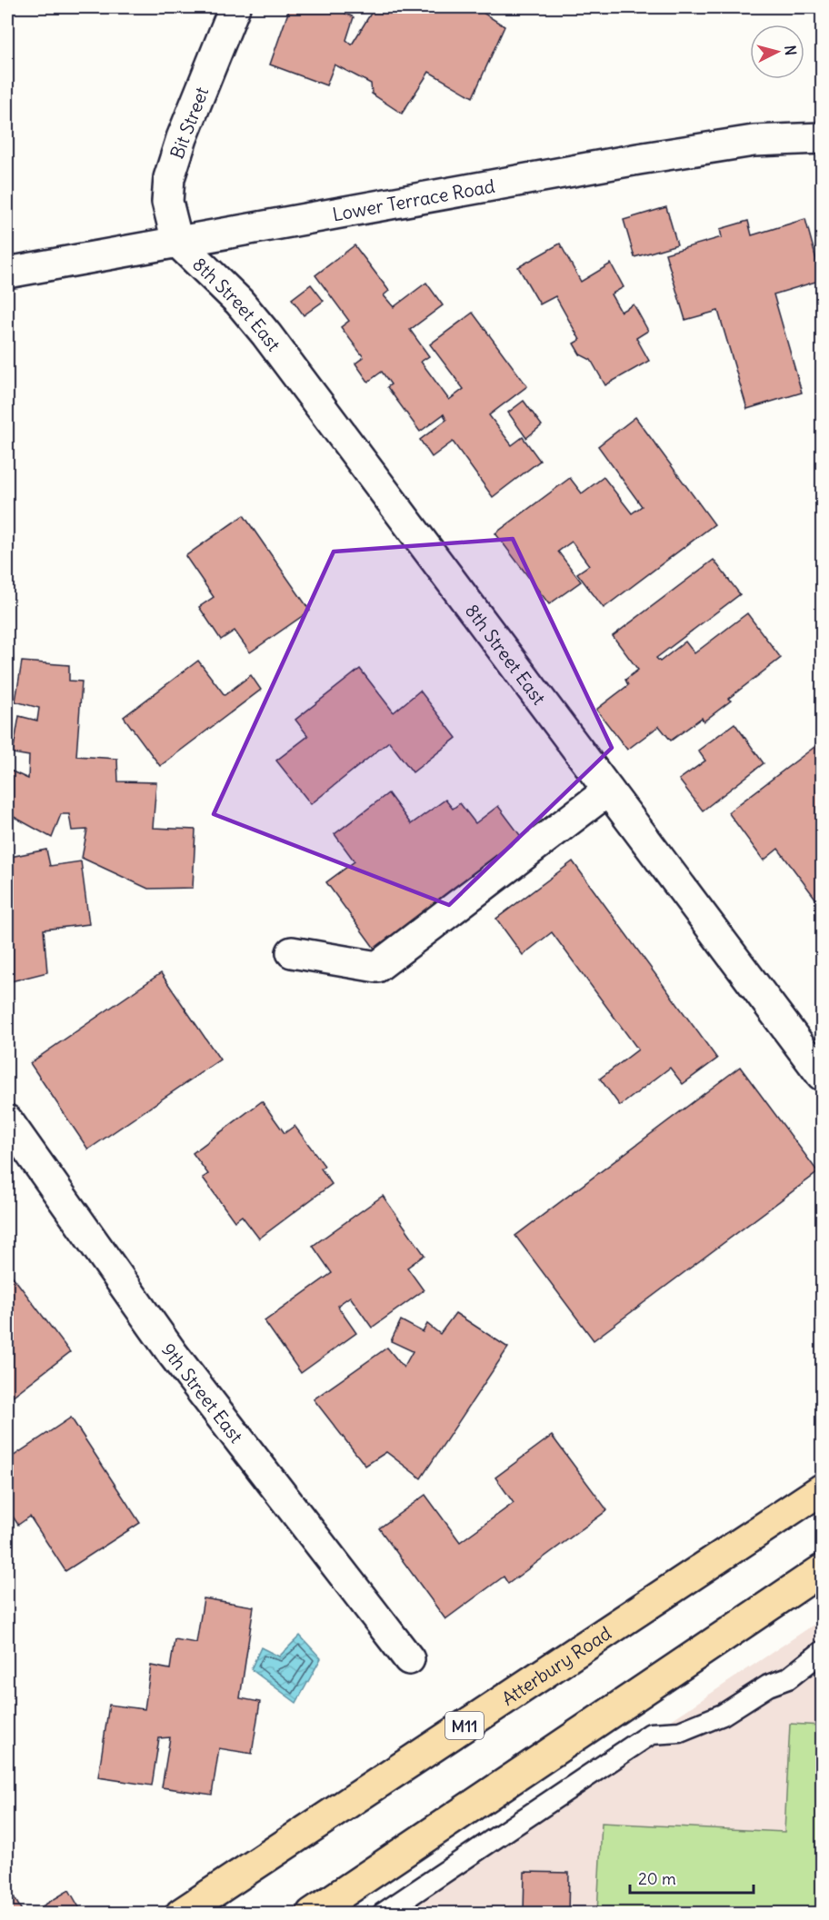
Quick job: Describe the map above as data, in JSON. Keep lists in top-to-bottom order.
{
  "streets": {
    "main road": ["Atterbury Road", "M11"],
    "street": [
      "Bit Street",
      "Lower Terrace Road",
      "8th Street East",
      "9th Street East"
    ]
  },
  "crossings": [
    ["Bit Street", "Lower Terrace Road"],
    ["Bit Street", "8th Street East"],
    ["Lower Terrace Road", "8th Street East"]
  ],
  "scale_bar": "20 m",
  "north": "right"
}
